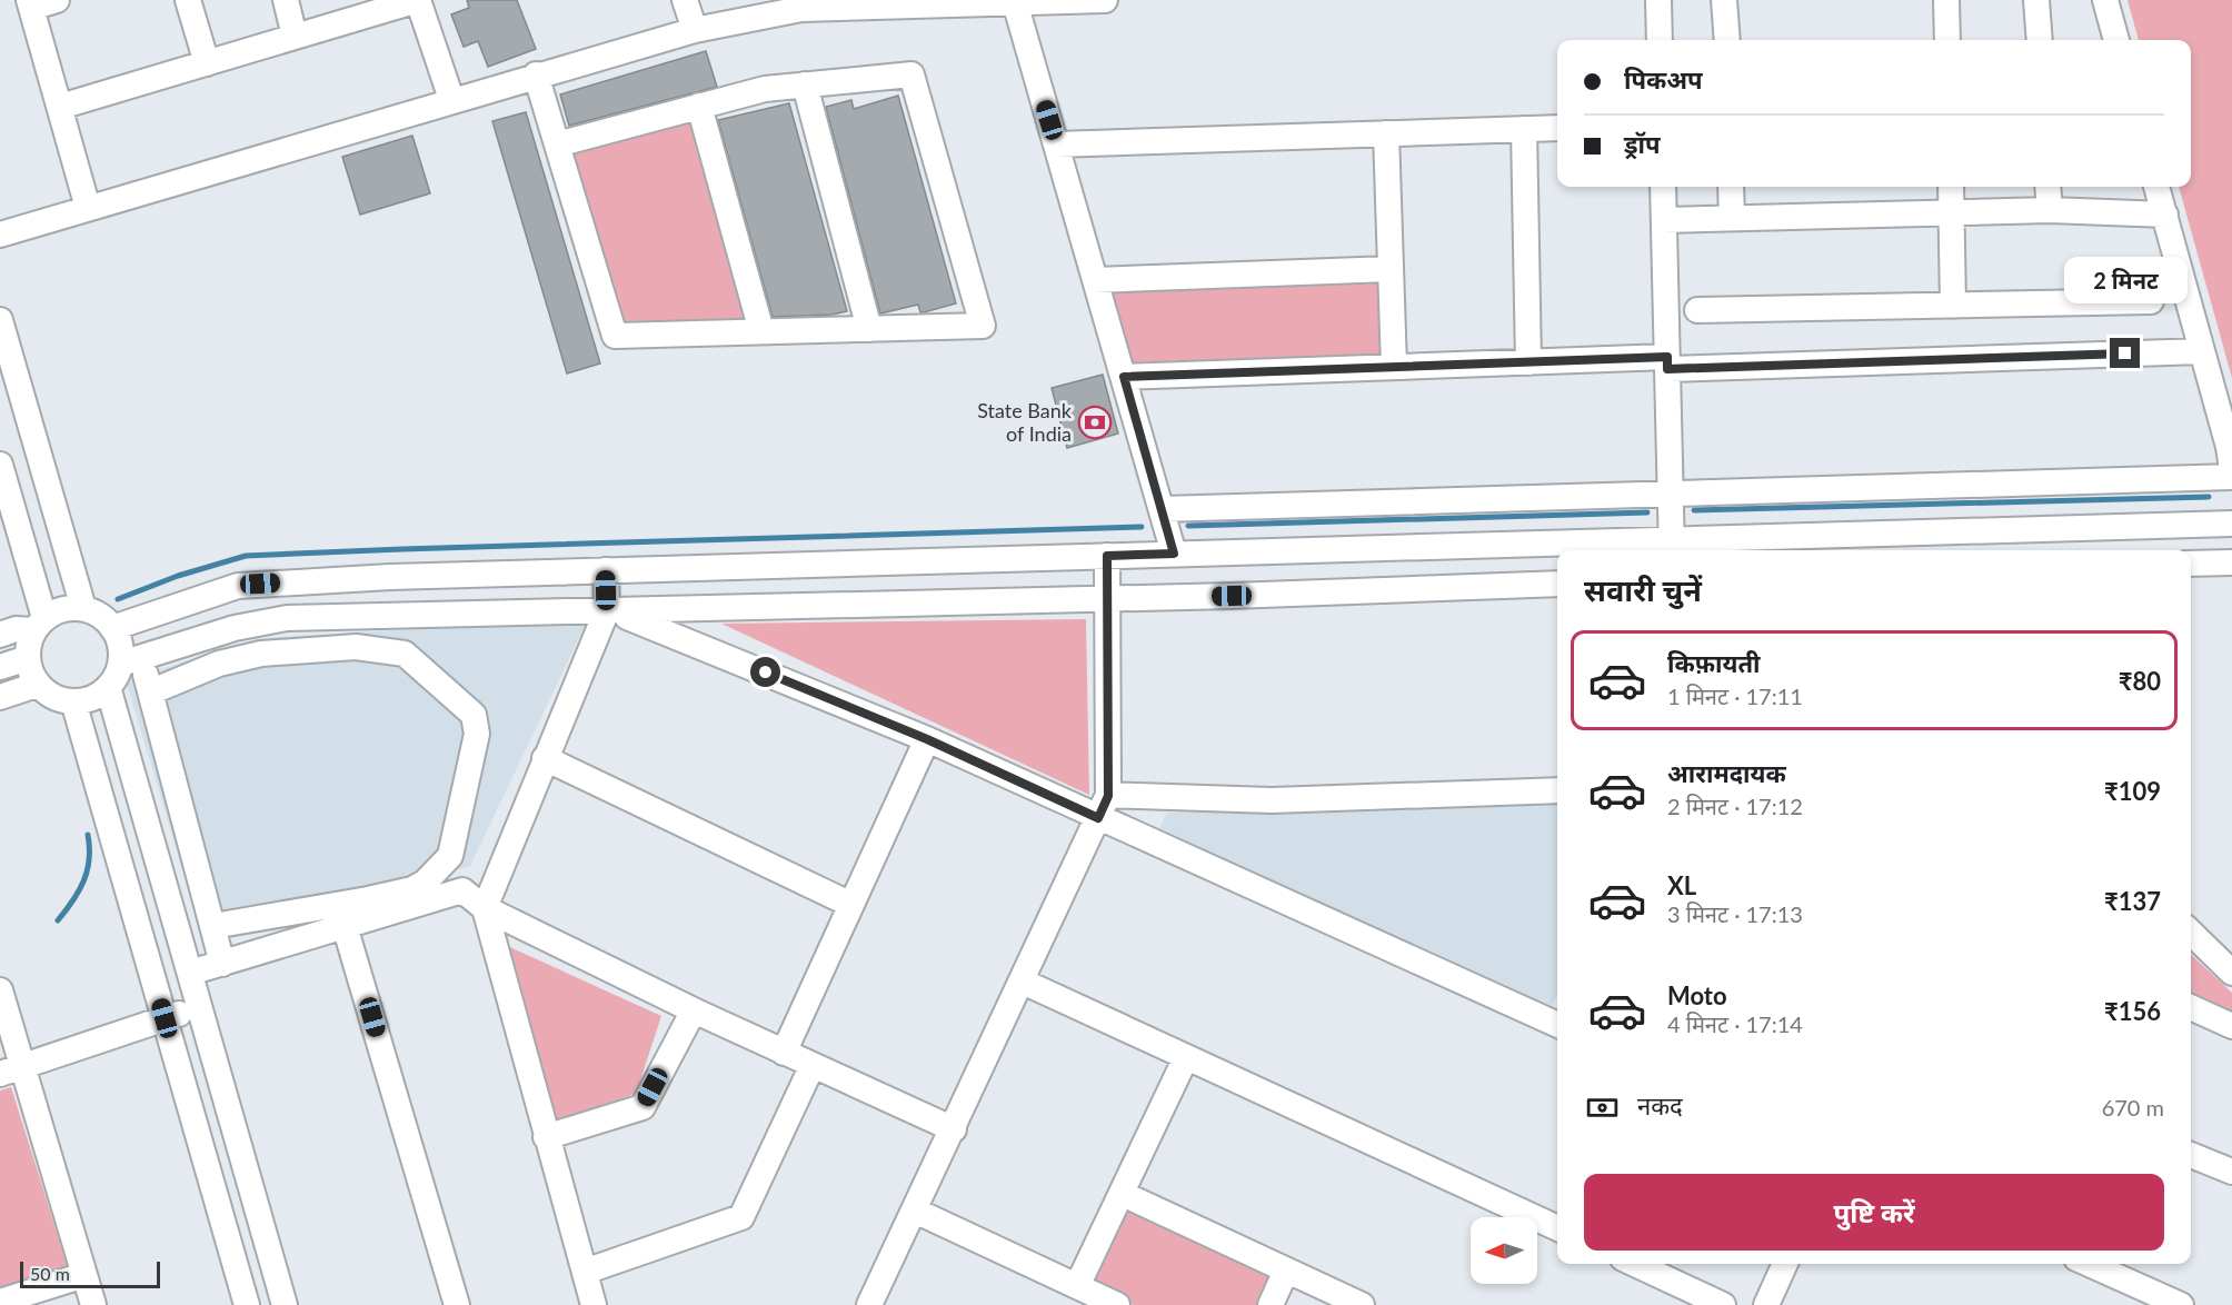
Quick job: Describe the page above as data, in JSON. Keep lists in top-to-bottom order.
{
  "places": {
    "bank": ["State Bank of India"]
  },
  "scale_bar": "50 m",
  "north": "left",
  "page": {
    "banner": ["पिकअप", "ड्रॉप"],
    "bubble": "2 मिनट",
    "heading": "सवारी चुनें",
    "list": [
      {
        "name": "किफ़ायती",
        "note": "1 मिनट · 17:11",
        "value": "₹80"
      },
      {
        "name": "आरामदायक",
        "note": "2 मिनट · 17:12",
        "value": "₹109"
      },
      {
        "name": "XL",
        "note": "3 मिनट · 17:13",
        "value": "₹137"
      },
      {
        "name": "Moto",
        "note": "4 मिनट · 17:14",
        "value": "₹156"
      }
    ],
    "pay": ["नकद", "670 m"],
    "buttons": "पुष्टि करें",
    "scale": "50 m"
  }
}
